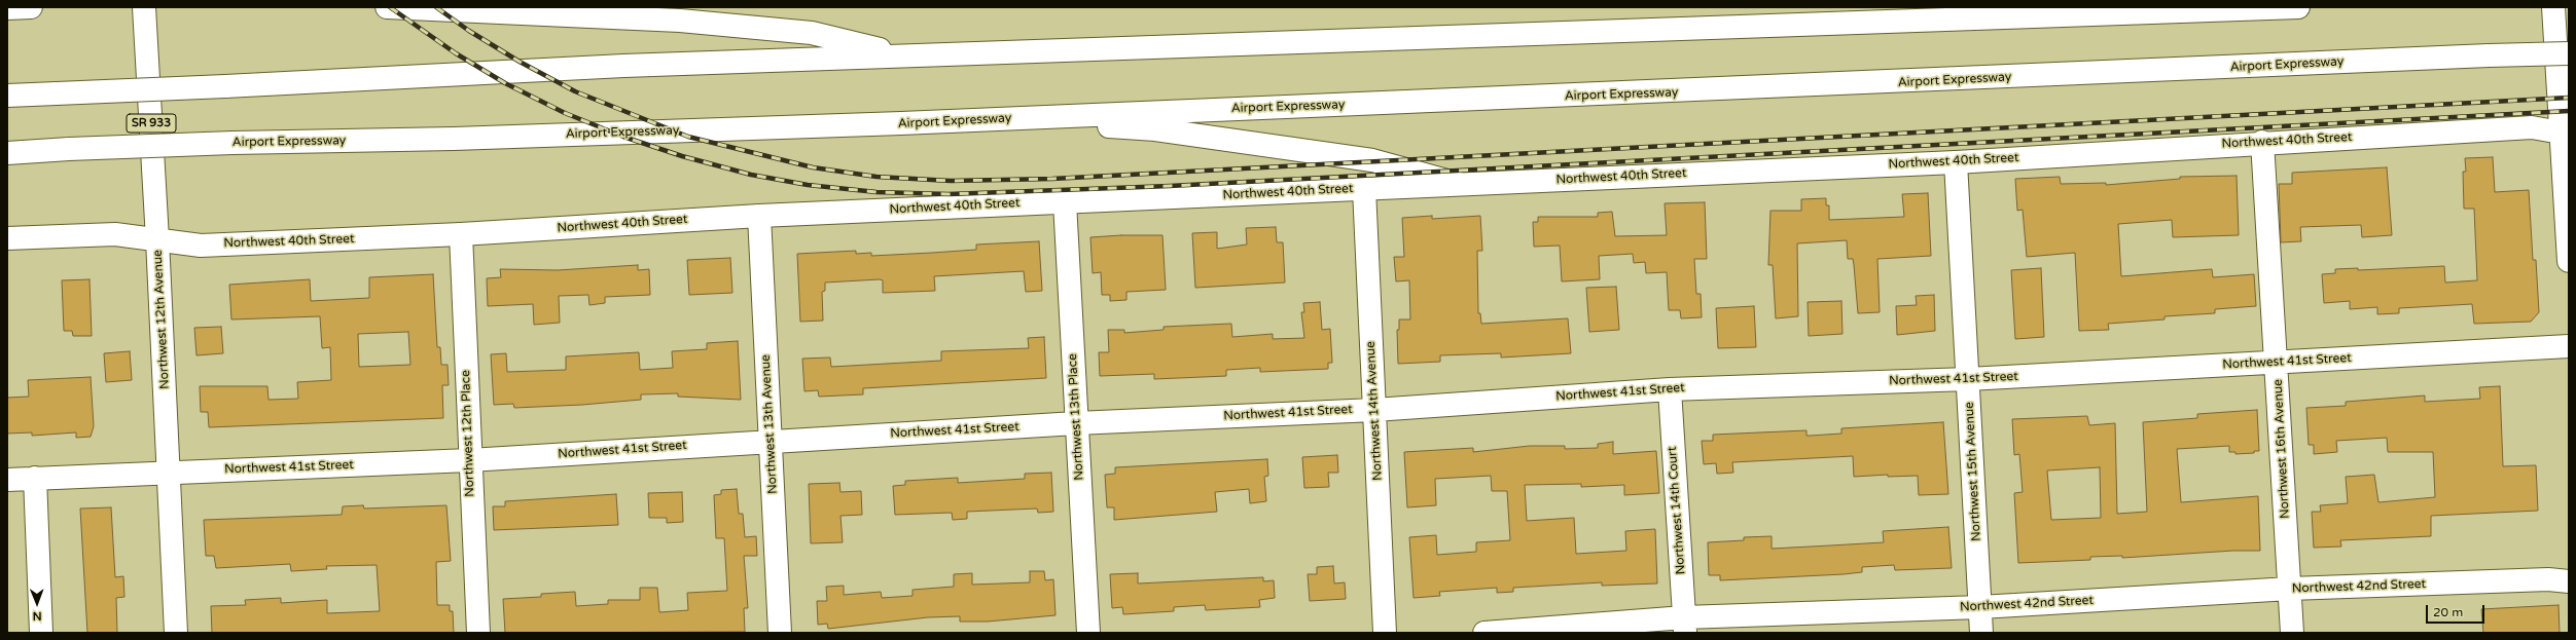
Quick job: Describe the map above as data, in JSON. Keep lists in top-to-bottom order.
{
  "streets": {
    "main road": [
      "Airport Expressway",
      "SR 933",
      "Northwest 40th Street",
      "Northwest 12th Avenue",
      "Northwest 41st Street",
      "Northwest 14th Avenue",
      "Northwest 13th Place",
      "Northwest 13th Avenue",
      "Northwest 12th Place",
      "Northwest 16th Avenue",
      "Northwest 15th Avenue",
      "Northwest 14th Court",
      "Northwest 42nd Street"
    ]
  },
  "crossings": [
    ["Northwest 40th Street", "Northwest 12th Avenue"],
    ["Northwest 40th Street", "Northwest 14th Avenue"],
    ["Northwest 40th Street", "Northwest 13th Place"],
    ["Northwest 40th Street", "Northwest 13th Avenue"],
    ["Northwest 40th Street", "Northwest 12th Place"],
    ["Northwest 40th Street", "Northwest 16th Avenue"],
    ["Northwest 40th Street", "Northwest 15th Avenue"],
    ["Northwest 12th Avenue", "Northwest 41st Street"],
    ["Northwest 41st Street", "Northwest 14th Avenue"],
    ["Northwest 41st Street", "Northwest 13th Place"],
    ["Northwest 41st Street", "Northwest 13th Avenue"],
    ["Northwest 41st Street", "Northwest 12th Place"],
    ["Northwest 41st Street", "Northwest 16th Avenue"],
    ["Northwest 41st Street", "Northwest 15th Avenue"],
    ["Northwest 41st Street", "Northwest 14th Court"],
    ["Northwest 16th Avenue", "Northwest 42nd Street"],
    ["Northwest 15th Avenue", "Northwest 42nd Street"],
    ["Northwest 14th Court", "Northwest 42nd Street"]
  ],
  "scale_bar": "20 m",
  "north": "bottom"
}
